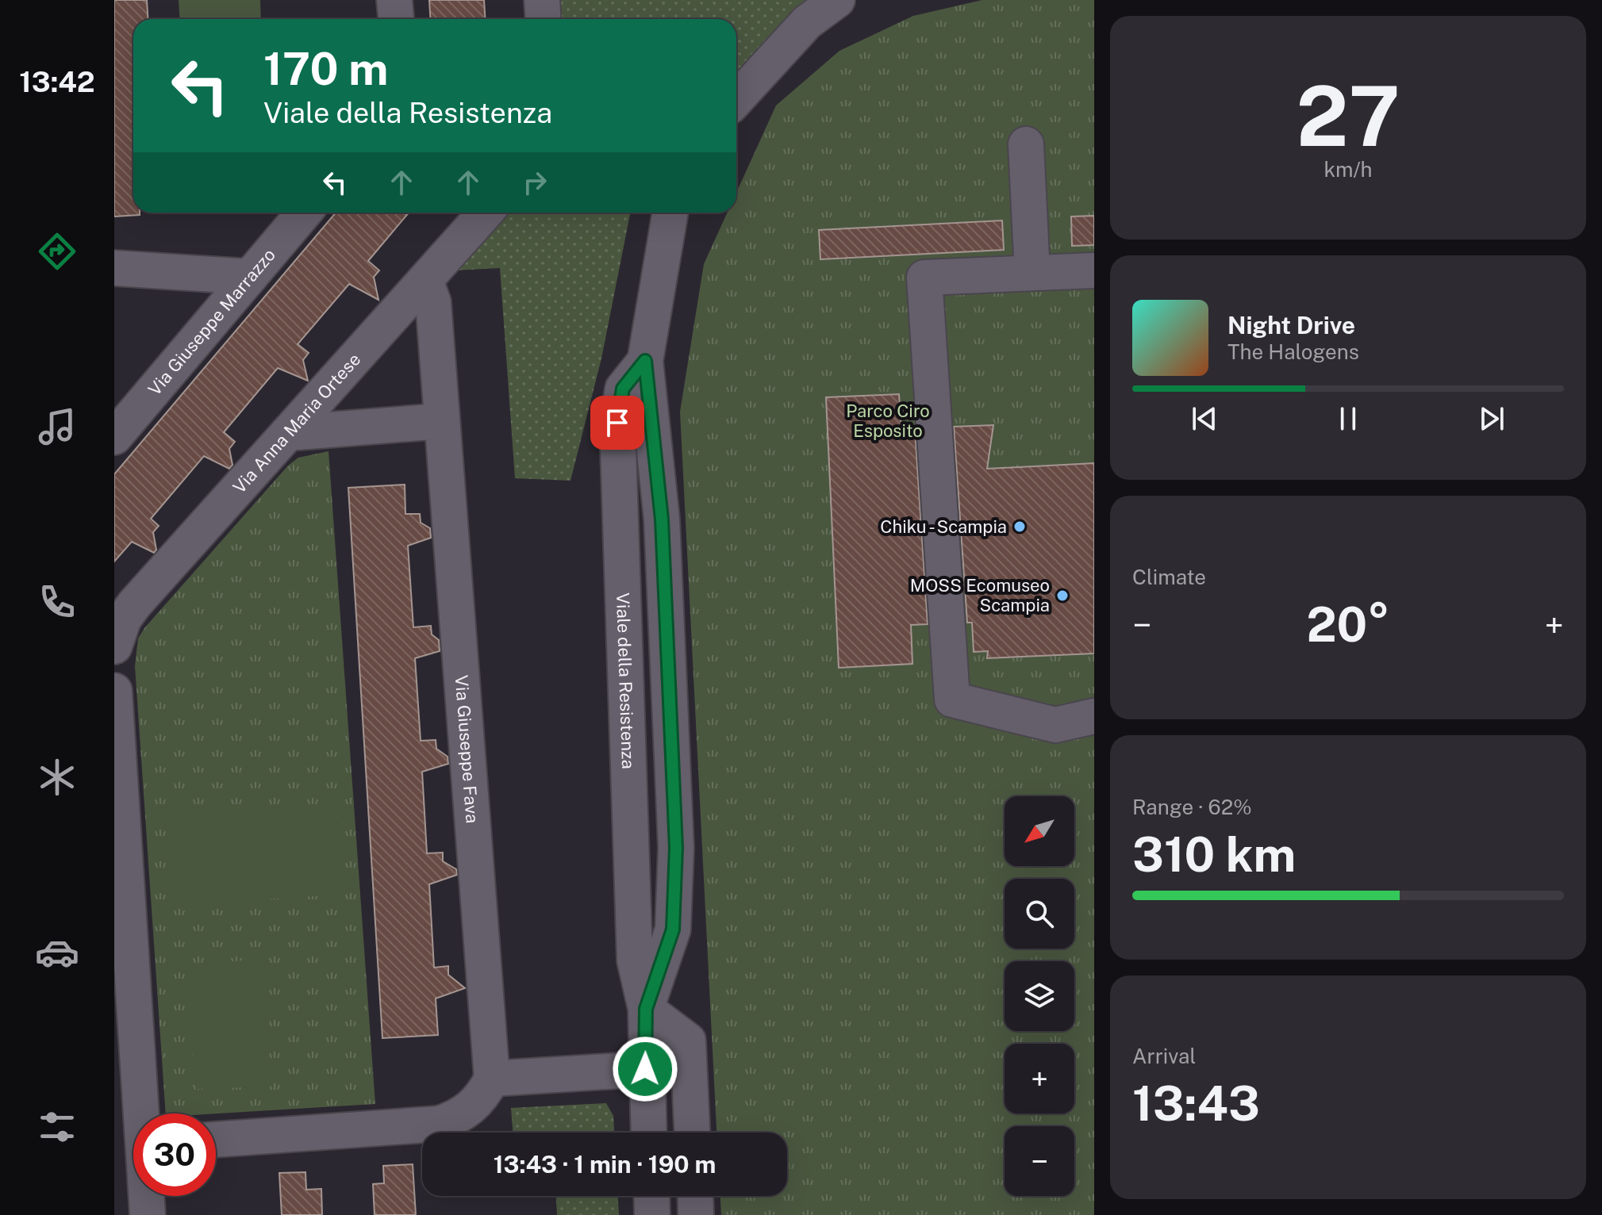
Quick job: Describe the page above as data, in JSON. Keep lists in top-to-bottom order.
{
  "streets": {
    "street": ["Via Giuseppe Marrazzo", "Via Anna Maria Ortese", "Via Giuseppe Fava"]
  },
  "crossings": [
    ["Via Anna Maria Ortese", "Via Giuseppe Fava"]
  ],
  "parks": ["Parco Ciro Esposito"],
  "places": ["Chiku - Scampia", "MOSS Ecomuseo Scampia"],
  "north": "bottom left",
  "page": {
    "tabs": "13:42",
    "tile": [
      ["27", "km/h"],
      "Climate",
      ["Range · 62%", "310 km"],
      ["Arrival", "13:43"]
    ],
    "turn": ["170 m", "Viale della Resistenza"],
    "song": ["Night Drive", "The Halogens"],
    "heat": ["−", "20°", "+"],
    "map_buttons": ["+", "−"],
    "limit": "30",
    "trip": "13:43 · 1 min · 190 m"
  }
}
